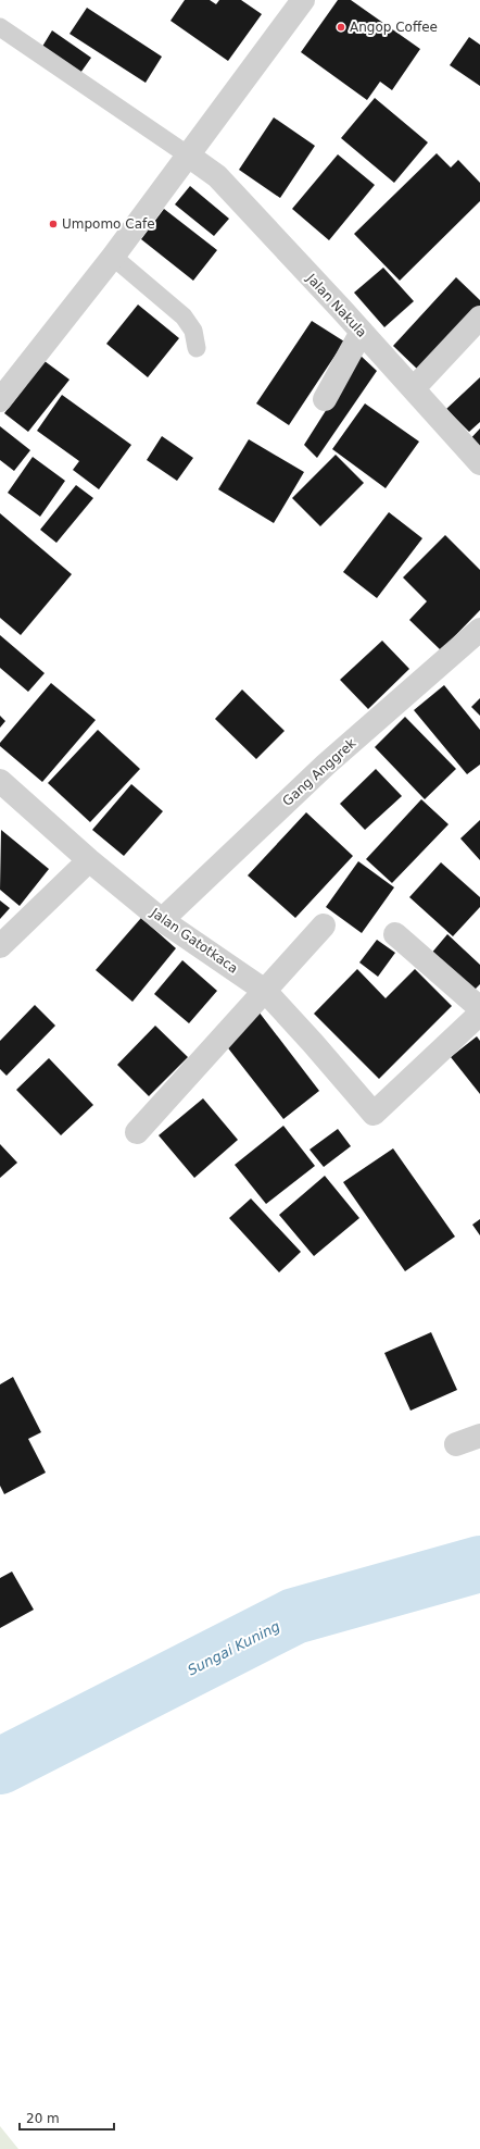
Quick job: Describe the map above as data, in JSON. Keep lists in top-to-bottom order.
{
  "streets": {
    "street": ["Jalan Nakula", "Gang Anggrek", "Jalan Gatotkaca"]
  },
  "crossings": [
    ["Gang Anggrek", "Jalan Gatotkaca"]
  ],
  "water": ["Sungai Kuning"],
  "places": ["Angop Coffee", "Umpomo Cafe"],
  "scale_bar": "20 m"
}
